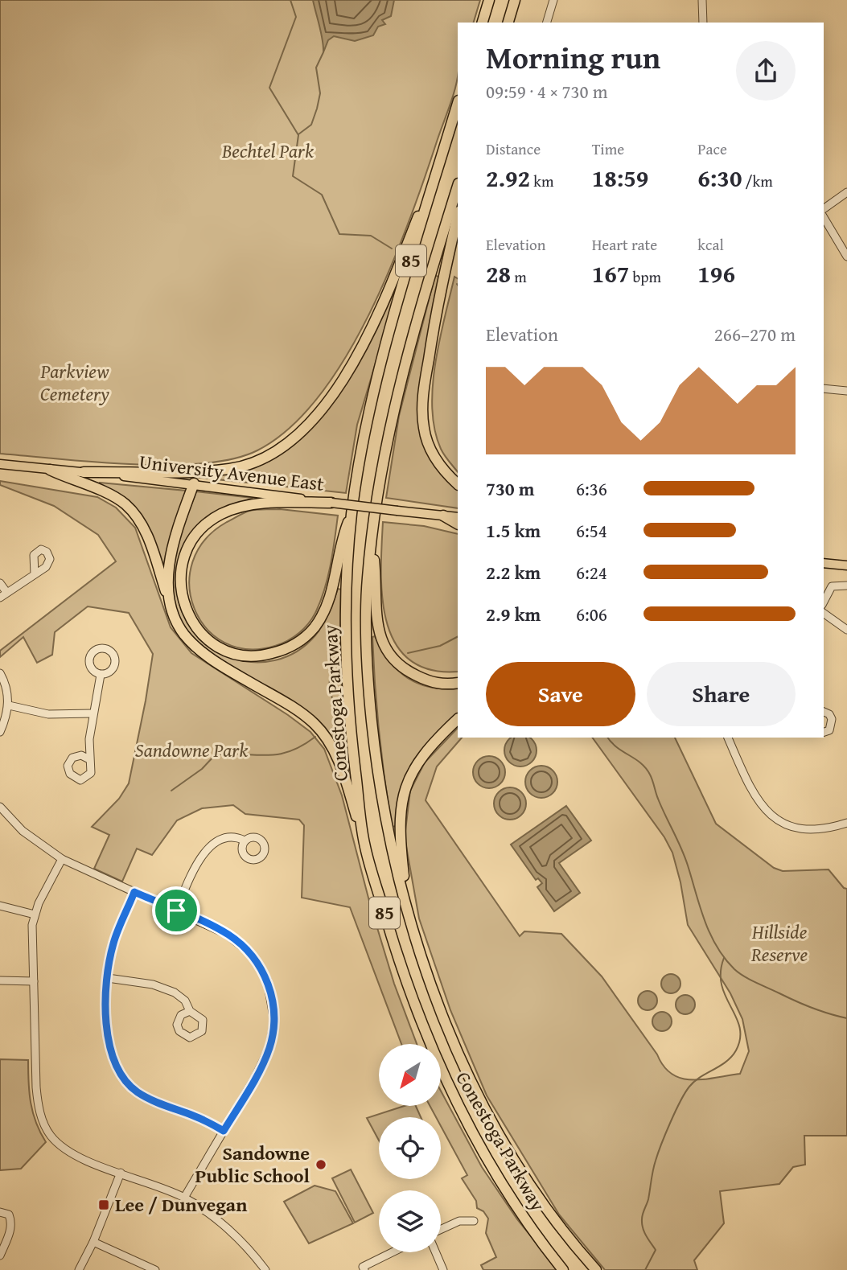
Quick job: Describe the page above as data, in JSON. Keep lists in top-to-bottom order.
{
  "streets": {
    "highway": ["85", "Conestoga Parkway"],
    "main road": ["University Avenue East"]
  },
  "parks": [
    "Bechtel Park",
    "Parkview Cemetery",
    "Sandowne Park",
    "Hillside Reserve"
  ],
  "places": {
    "other": ["Sandowne Public School"],
    "transit": ["Lee / Dunvegan"]
  },
  "north": "bottom left",
  "page": {
    "heading": ["Morning run", "09:59 · 4 × 730 m"],
    "stats": [
      ["Distance", "2.92 km"],
      ["Time", "18:59"],
      ["Pace", "6:30 /km"],
      ["Elevation", "28 m"],
      ["Heart rate", "167 bpm"],
      ["kcal", "196"]
    ],
    "chart": ["Elevation", "266–270 m"],
    "list": [
      {
        "name": "730 m",
        "note": "6:36"
      },
      {
        "name": "1.5 km",
        "note": "6:54"
      },
      {
        "name": "2.2 km",
        "note": "6:24"
      },
      {
        "name": "2.9 km",
        "note": "6:06"
      }
    ],
    "buttons": ["Save", "Share"]
  }
}
